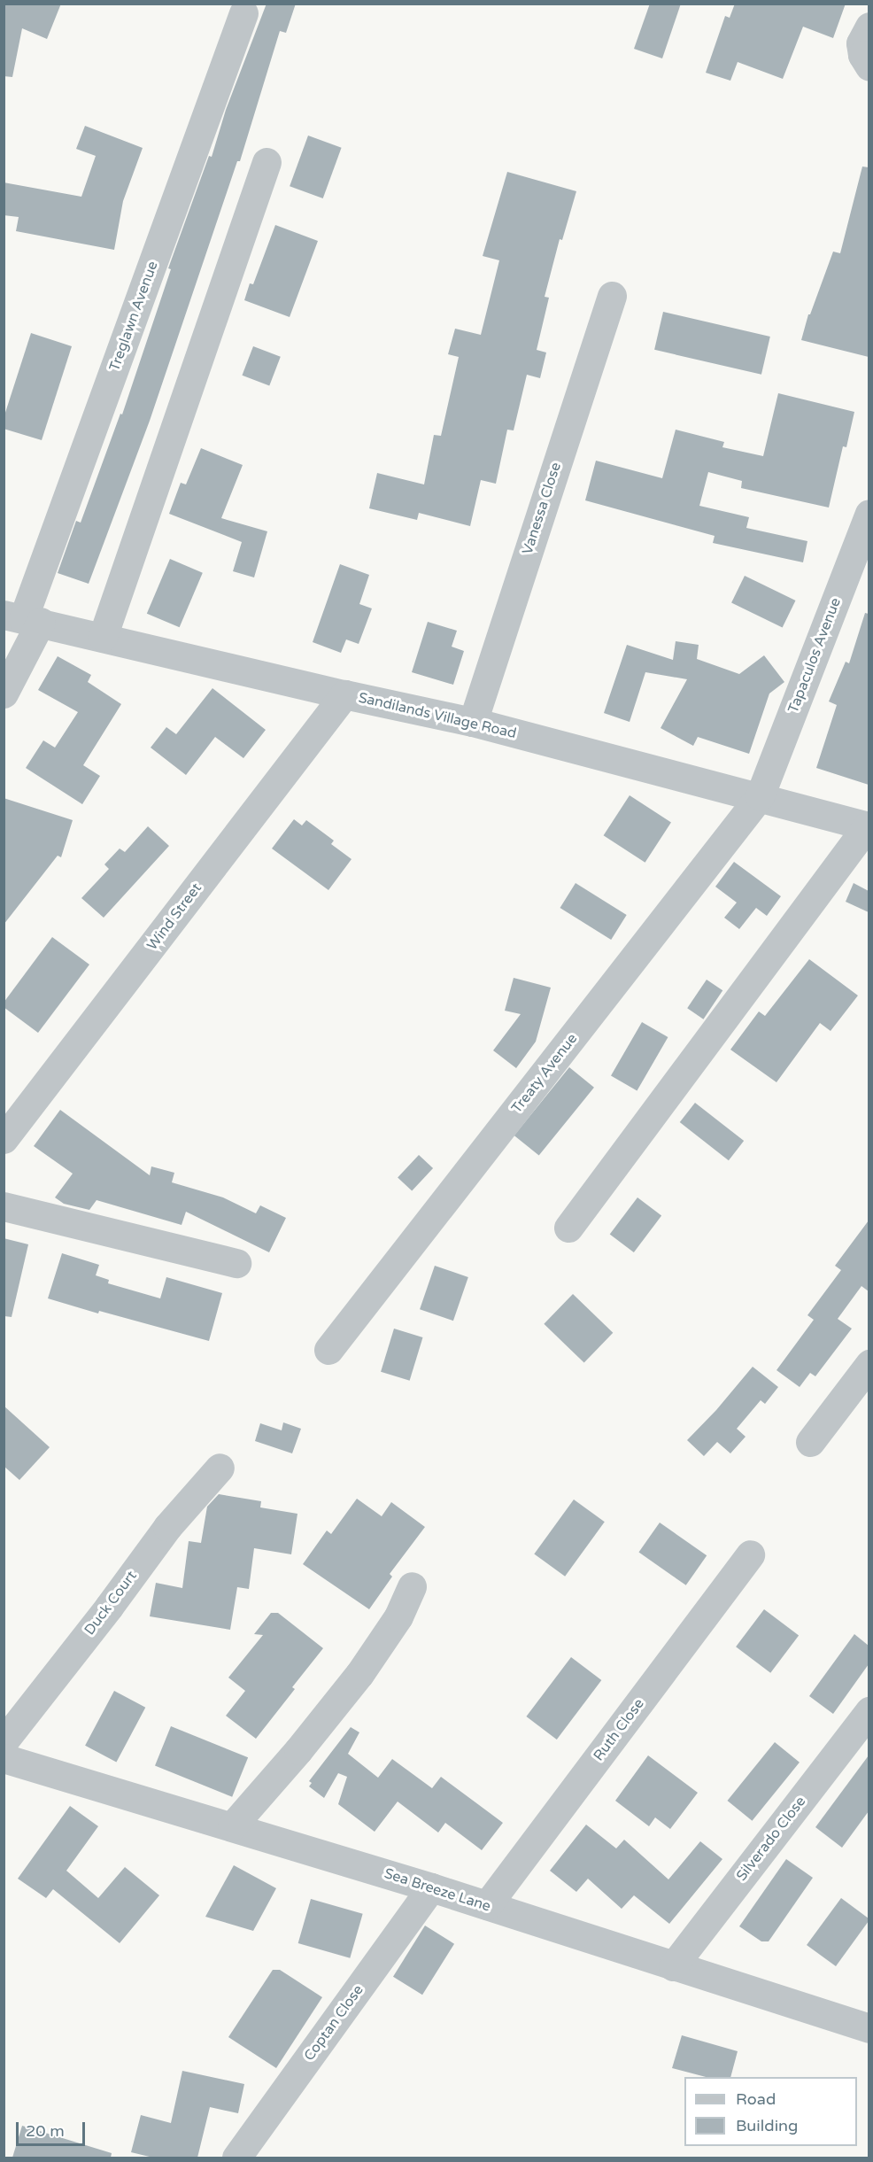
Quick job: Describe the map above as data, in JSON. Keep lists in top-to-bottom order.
{
  "streets": {
    "street": [
      "Treglawn Avenue",
      "Vanessa Close",
      "Tapaculos Avenue",
      "Sandilands Village Road",
      "Wind Street",
      "Treaty Avenue",
      "Duck Court",
      "Ruth Close",
      "Silverado Close",
      "Sea Breeze Lane",
      "Coptan Close"
    ]
  },
  "crossings": [
    ["Treglawn Avenue", "Sandilands Village Road"],
    ["Vanessa Close", "Sandilands Village Road"],
    ["Tapaculos Avenue", "Sandilands Village Road"],
    ["Tapaculos Avenue", "Treaty Avenue"],
    ["Sandilands Village Road", "Wind Street"],
    ["Sandilands Village Road", "Treaty Avenue"],
    ["Ruth Close", "Sea Breeze Lane"],
    ["Silverado Close", "Sea Breeze Lane"],
    ["Sea Breeze Lane", "Coptan Close"]
  ],
  "legend": ["Road", "Building"],
  "scale_bar": "20 m"
}
